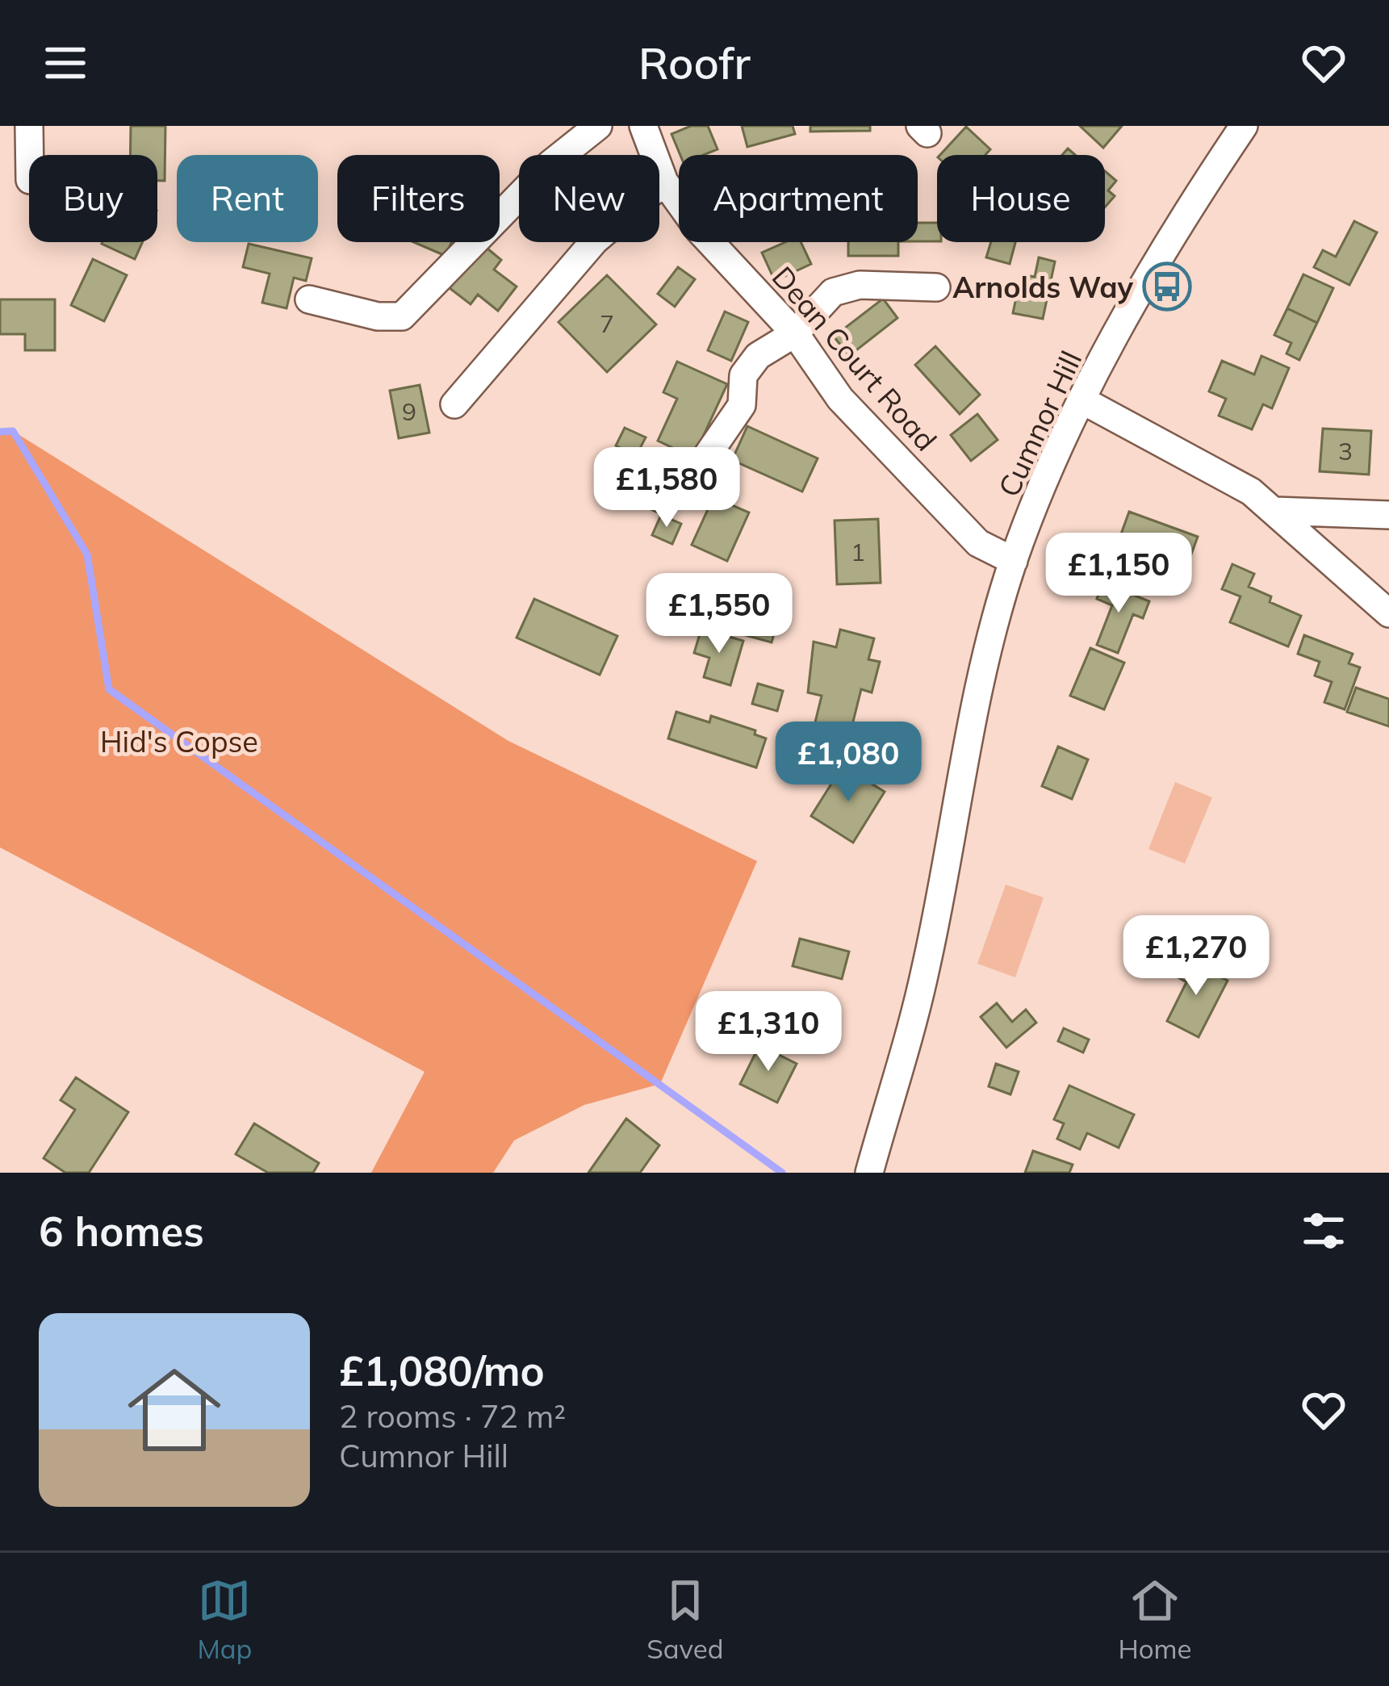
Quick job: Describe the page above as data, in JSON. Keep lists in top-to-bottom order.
{
  "streets": {
    "street": ["Dean Court Road", "Cumnor Hill"]
  },
  "crossings": [
    ["Dean Court Road", "Cumnor Hill"]
  ],
  "parks": ["Hid's Copse"],
  "places": {
    "bus stop": ["Arnolds Way"]
  },
  "house_numbers": [
    "7",
    "9",
    "3",
    "1"
  ],
  "page": {
    "header": "Roofr",
    "chip": [
      "Buy",
      "Rent",
      "Filters",
      "New",
      "Apartment",
      "House"
    ],
    "price": [
      "£1,580",
      "£1,150",
      "£1,550",
      "£1,080",
      "£1,270",
      "£1,310"
    ],
    "heading": "6 homes",
    "list": [
      {
        "name": "£1,080/mo",
        "note": "2 rooms · 72 m² · Cumnor Hill"
      }
    ],
    "tabs": ["Map", "Saved", "Home"]
  }
}
